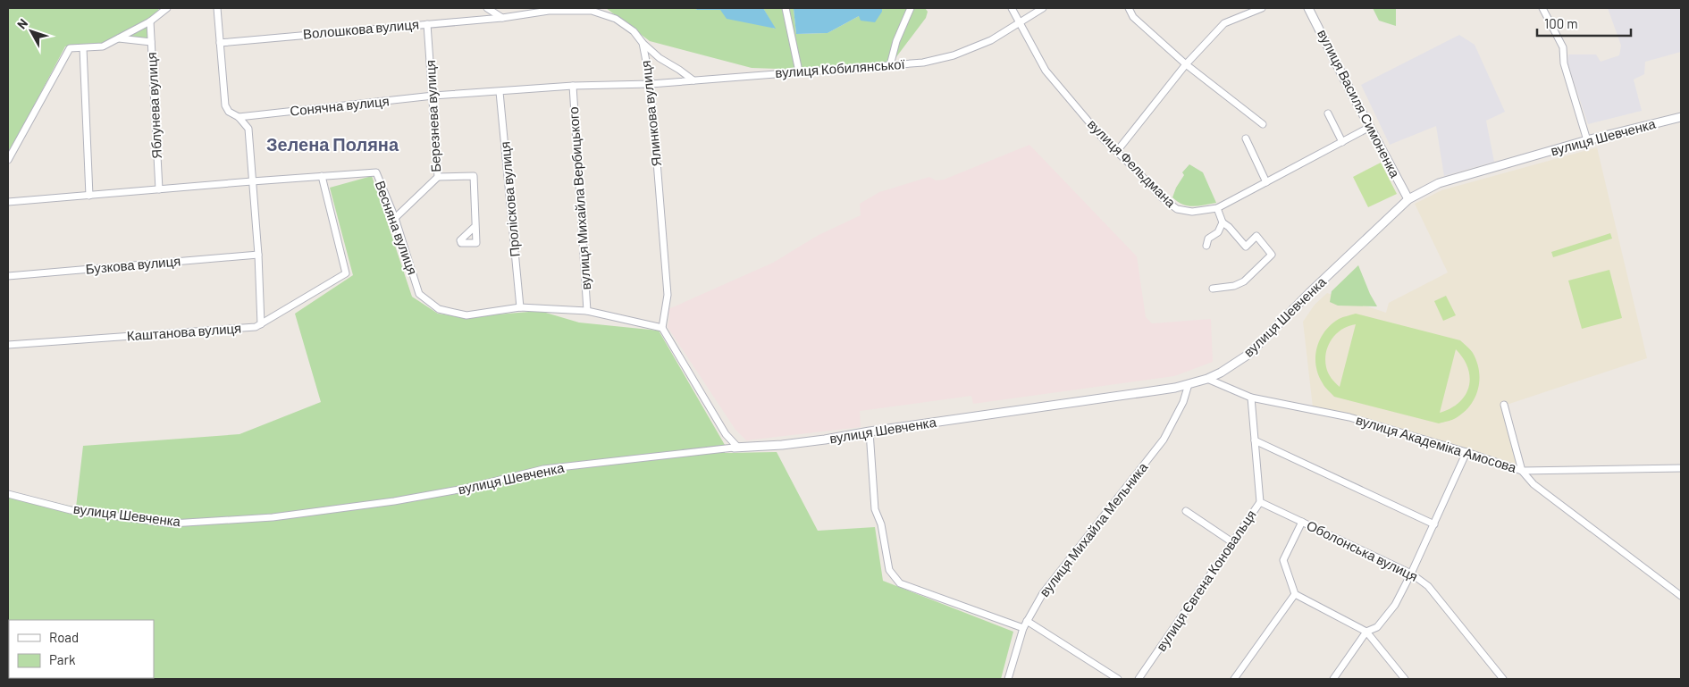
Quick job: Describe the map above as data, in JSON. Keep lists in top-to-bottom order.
{
  "streets": {
    "street": [
      "Волошкова вулиця",
      "вулиця Кобилянської",
      "вулиця Василя Симоненка",
      "Яблунева вулиця",
      "Сонячна вулиця",
      "Ялинкова вулиця",
      "Березнева вулиця",
      "вулиця Шевченка",
      "вулиця Фельдмана",
      "вулиця Михайла Вербицького",
      "Проліскова вулиця",
      "Весняна вулиця",
      "Бузкова вулиця",
      "Каштанова вулиця",
      "вулиця Академіка Амосова",
      "вулиця Михайла Мельника",
      "Оболонська вулиця",
      "вулиця Євгена Коновальця"
    ]
  },
  "crossings": [
    ["Волошкова вулиця", "Ялинкова вулиця"],
    ["Волошкова вулиця", "Березнева вулиця"],
    ["вулиця Кобилянської", "Сонячна вулиця"],
    ["вулиця Кобилянської", "Ялинкова вулиця"],
    ["вулиця Кобилянської", "вулиця Фельдмана"],
    ["вулиця Василя Симоненка", "вулиця Шевченка"],
    ["вулиця Василя Симоненка", "вулиця Фельдмана"],
    ["Яблунева вулиця", "Весняна вулиця"],
    ["Сонячна вулиця", "Ялинкова вулиця"],
    ["Сонячна вулиця", "Березнева вулиця"],
    ["Сонячна вулиця", "вулиця Михайла Вербицького"],
    ["Сонячна вулиця", "Проліскова вулиця"],
    ["Ялинкова вулиця", "Весняна вулиця"],
    ["Березнева вулиця", "Весняна вулиця"],
    ["вулиця Шевченка", "вулиця Академіка Амосова"],
    ["вулиця Шевченка", "вулиця Михайла Мельника"],
    ["вулиця Михайла Вербицького", "Весняна вулиця"],
    ["Проліскова вулиця", "Весняна вулиця"],
    ["Весняна вулиця", "Каштанова вулиця"],
    ["вулиця Академіка Амосова", "вулиця Євгена Коновальця"],
    ["Оболонська вулиця", "вулиця Євгена Коновальця"]
  ],
  "districts": ["Зелена Поляна"],
  "legend": ["Road", "Park"],
  "scale_bar": "100 m",
  "north": "top left"
}
